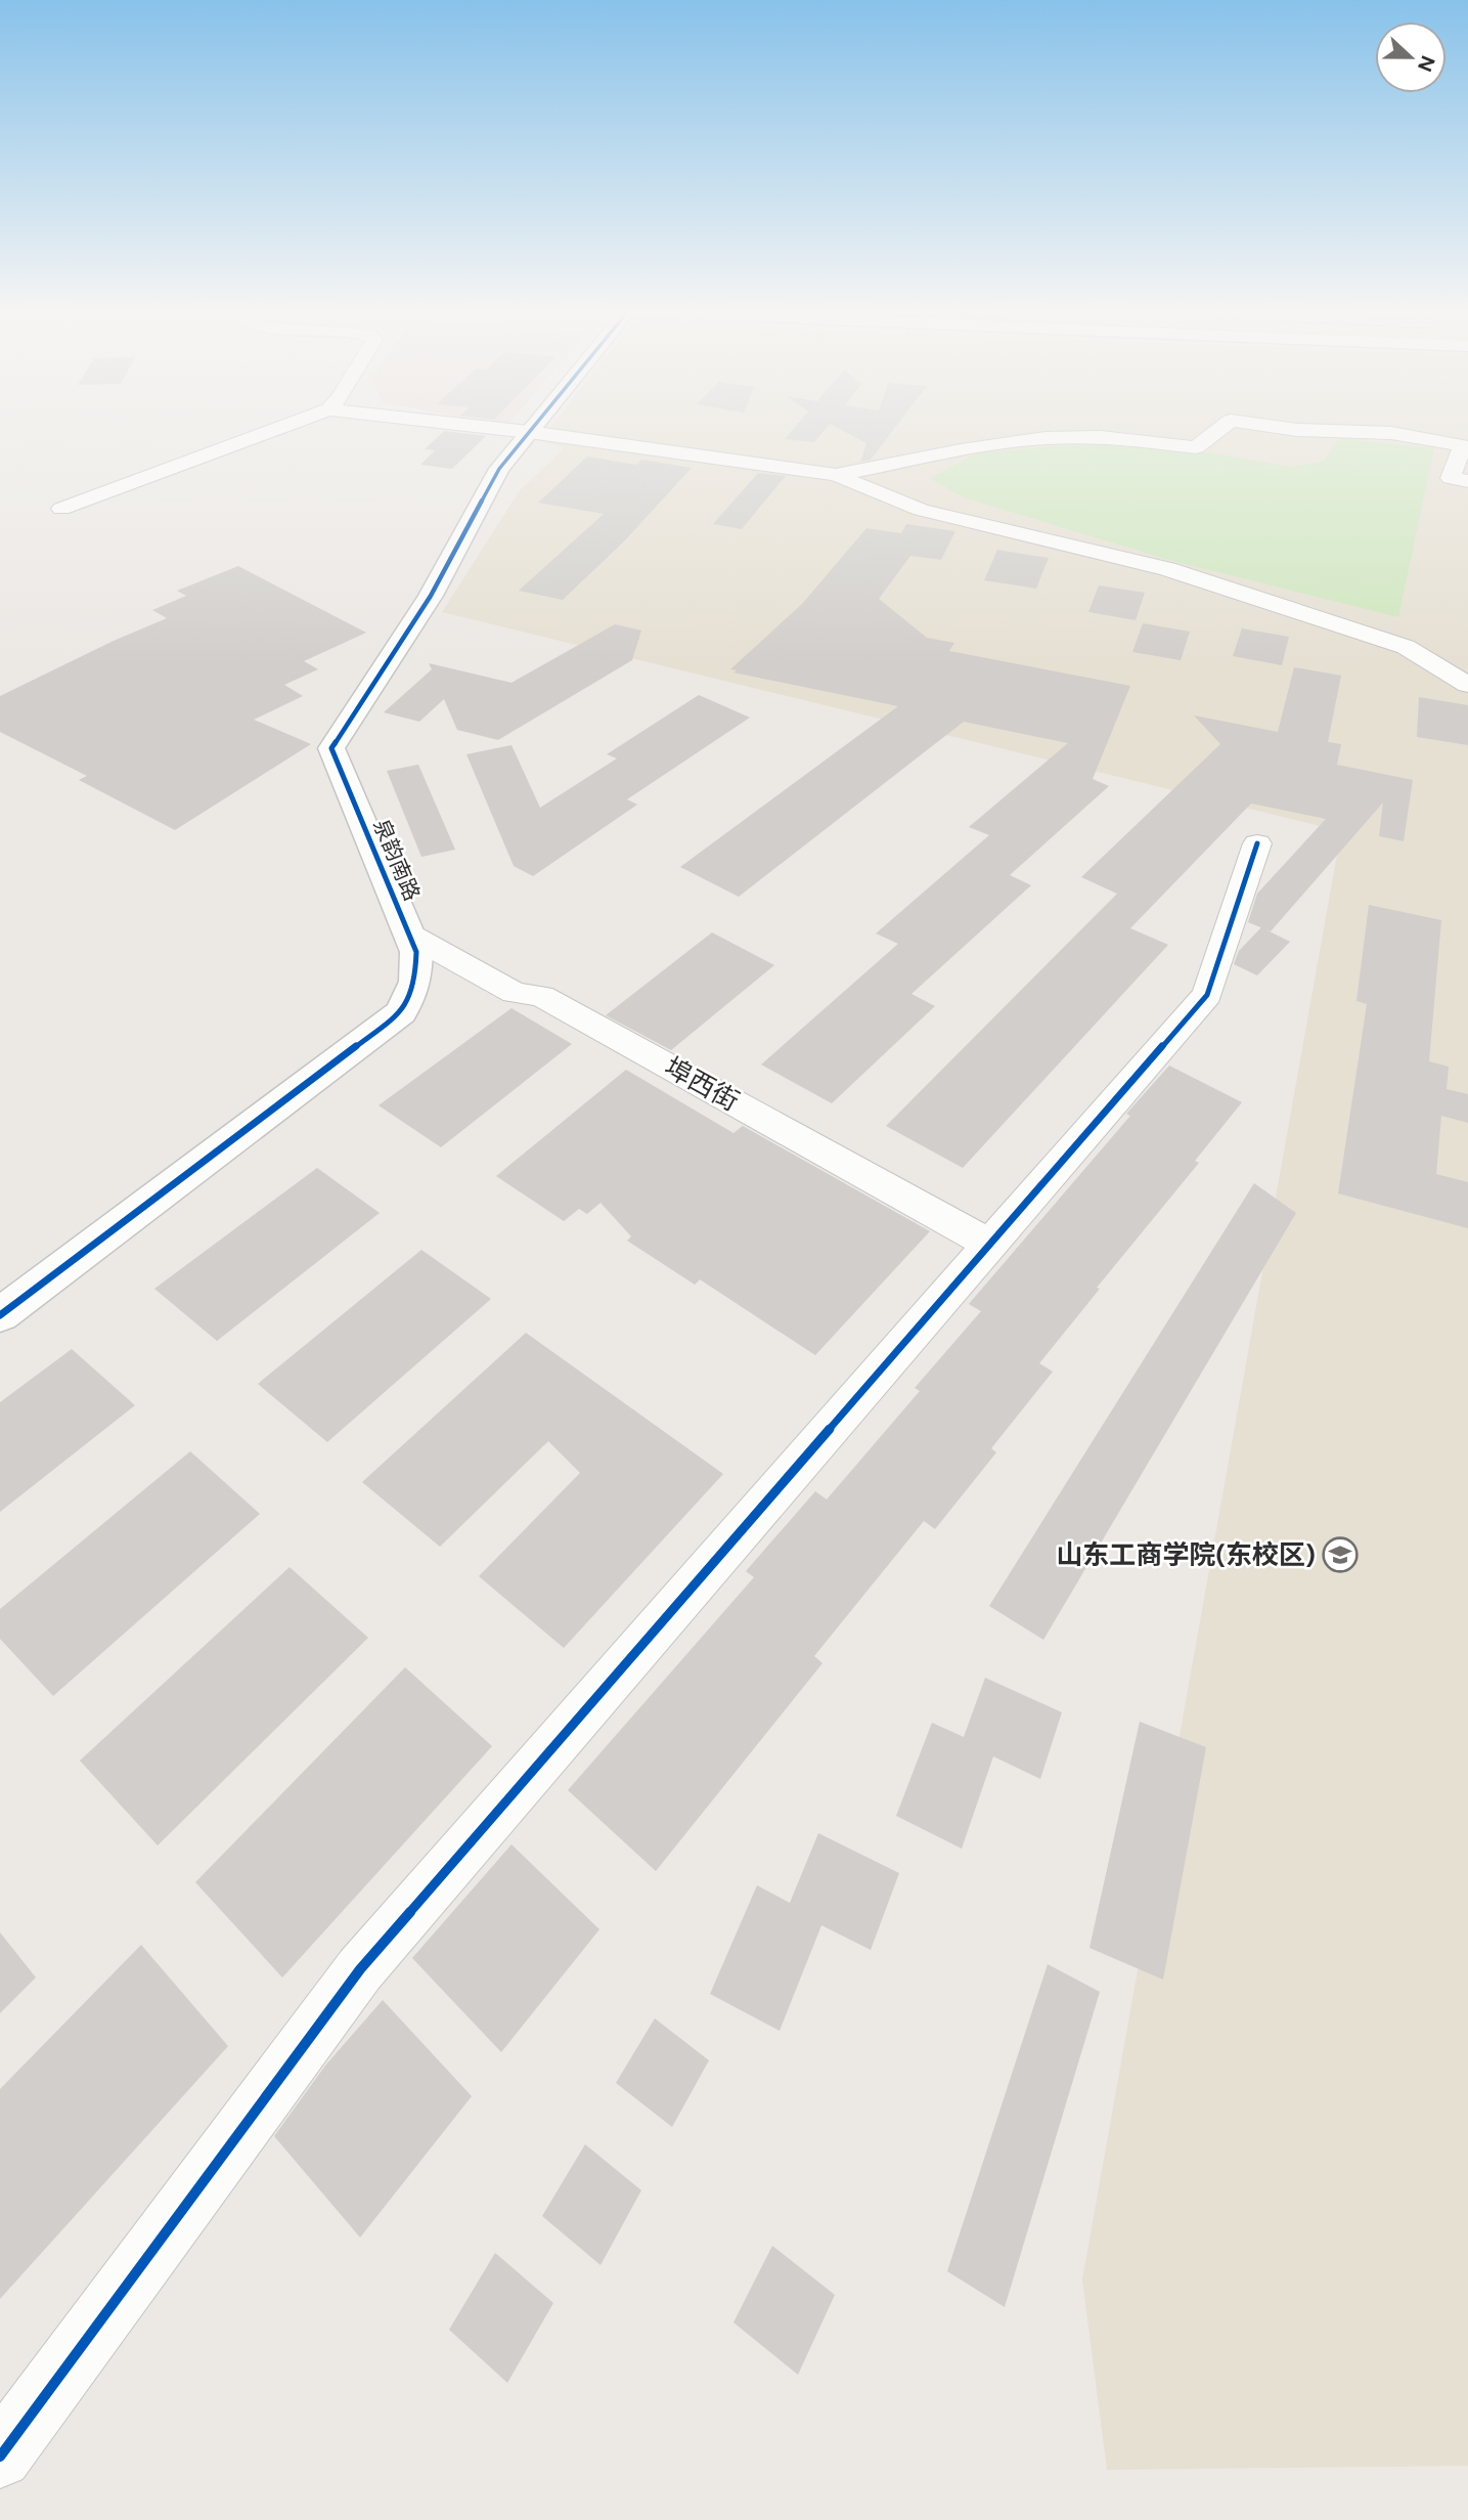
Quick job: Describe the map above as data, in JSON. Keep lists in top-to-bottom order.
{
  "streets": {
    "street": ["泉韵南路", "埠西街"]
  },
  "crossings": [
    ["泉韵南路", "埠西街"]
  ],
  "places": {
    "school or university": ["山东工商学院(东校区)"]
  },
  "north": "right"
}
